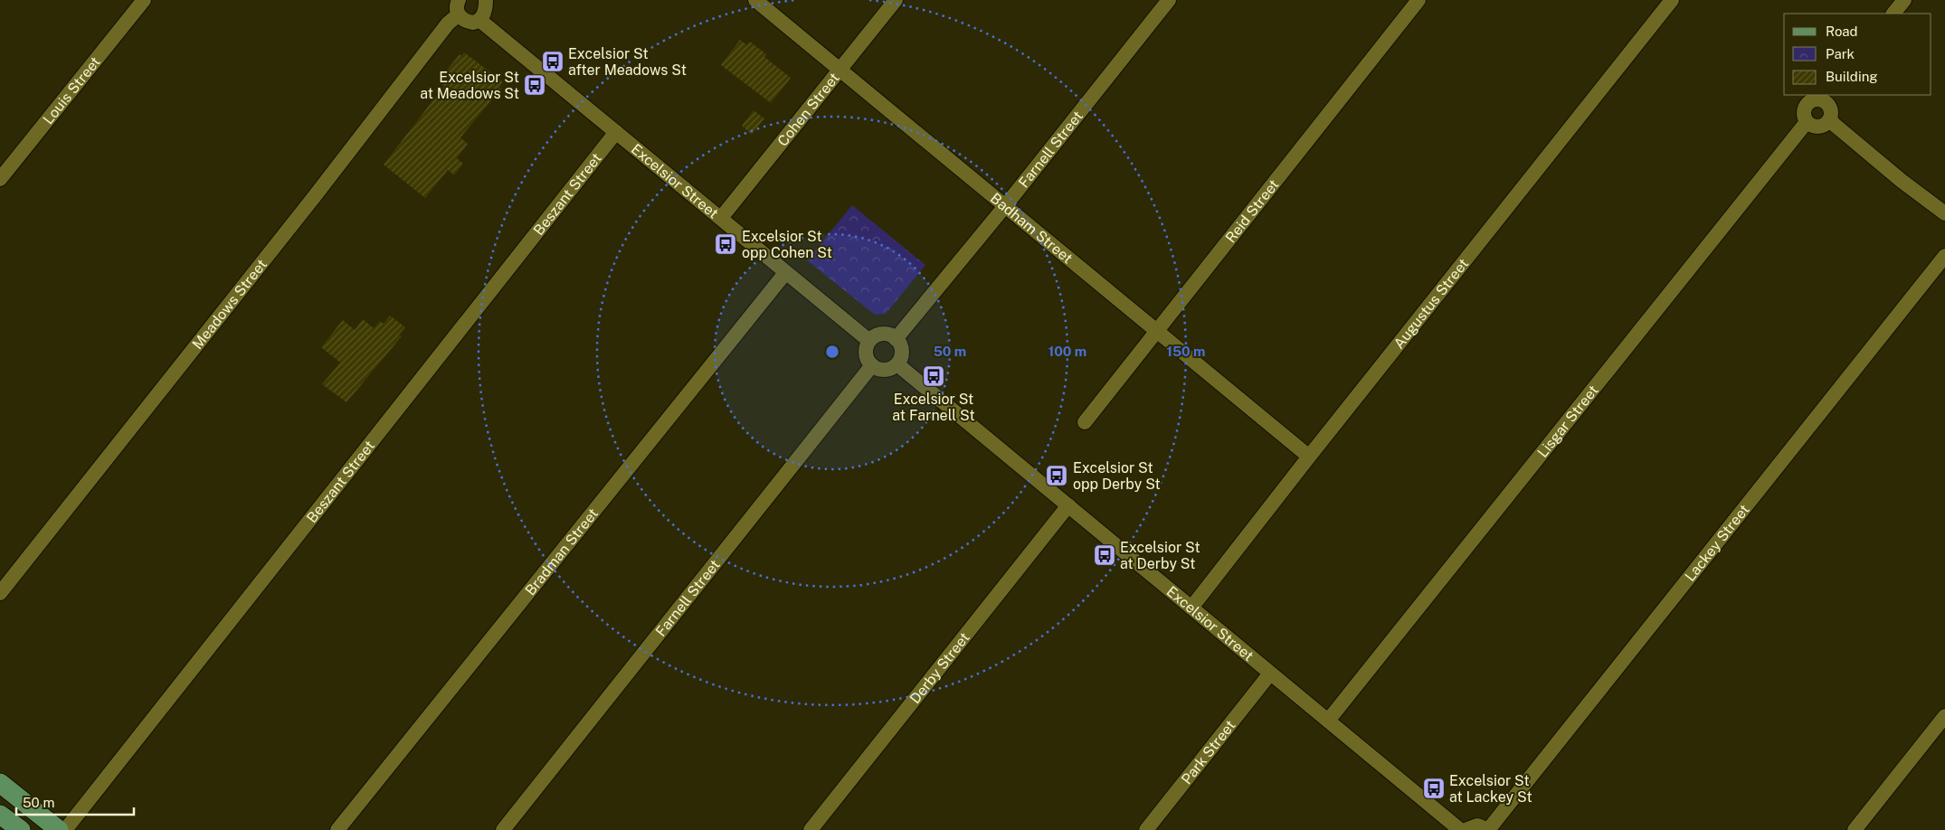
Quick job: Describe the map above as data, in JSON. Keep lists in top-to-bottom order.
{
  "streets": {
    "street": [
      "Louis Street",
      "Cohen Street",
      "Farnell Street",
      "Excelsior Street",
      "Beszant Street",
      "Reid Street",
      "Badham Street",
      "Augustus Street",
      "Meadows Street",
      "Lisgar Street",
      "Lackey Street",
      "Bradman Street",
      "Derby Street",
      "Park Street"
    ]
  },
  "crossings": [
    ["Cohen Street", "Excelsior Street"],
    ["Cohen Street", "Badham Street"],
    ["Farnell Street", "Excelsior Street"],
    ["Farnell Street", "Badham Street"],
    ["Excelsior Street", "Beszant Street"],
    ["Excelsior Street", "Augustus Street"],
    ["Excelsior Street", "Lisgar Street"],
    ["Excelsior Street", "Bradman Street"],
    ["Excelsior Street", "Derby Street"],
    ["Excelsior Street", "Park Street"],
    ["Reid Street", "Badham Street"],
    ["Badham Street", "Augustus Street"]
  ],
  "places": {
    "bus stop": [
      "Excelsior St after Meadows St",
      "Excelsior St at Meadows St",
      "Excelsior St opp Cohen St",
      "Excelsior St at Farnell St",
      "Excelsior St opp Derby St",
      "Excelsior St at Derby St",
      "Excelsior St at Lackey St"
    ]
  },
  "legend": ["Road", "Park", "Building"],
  "scale_bar": "50 m",
  "rings": ["50 m", "100 m", "150 m"]
}
